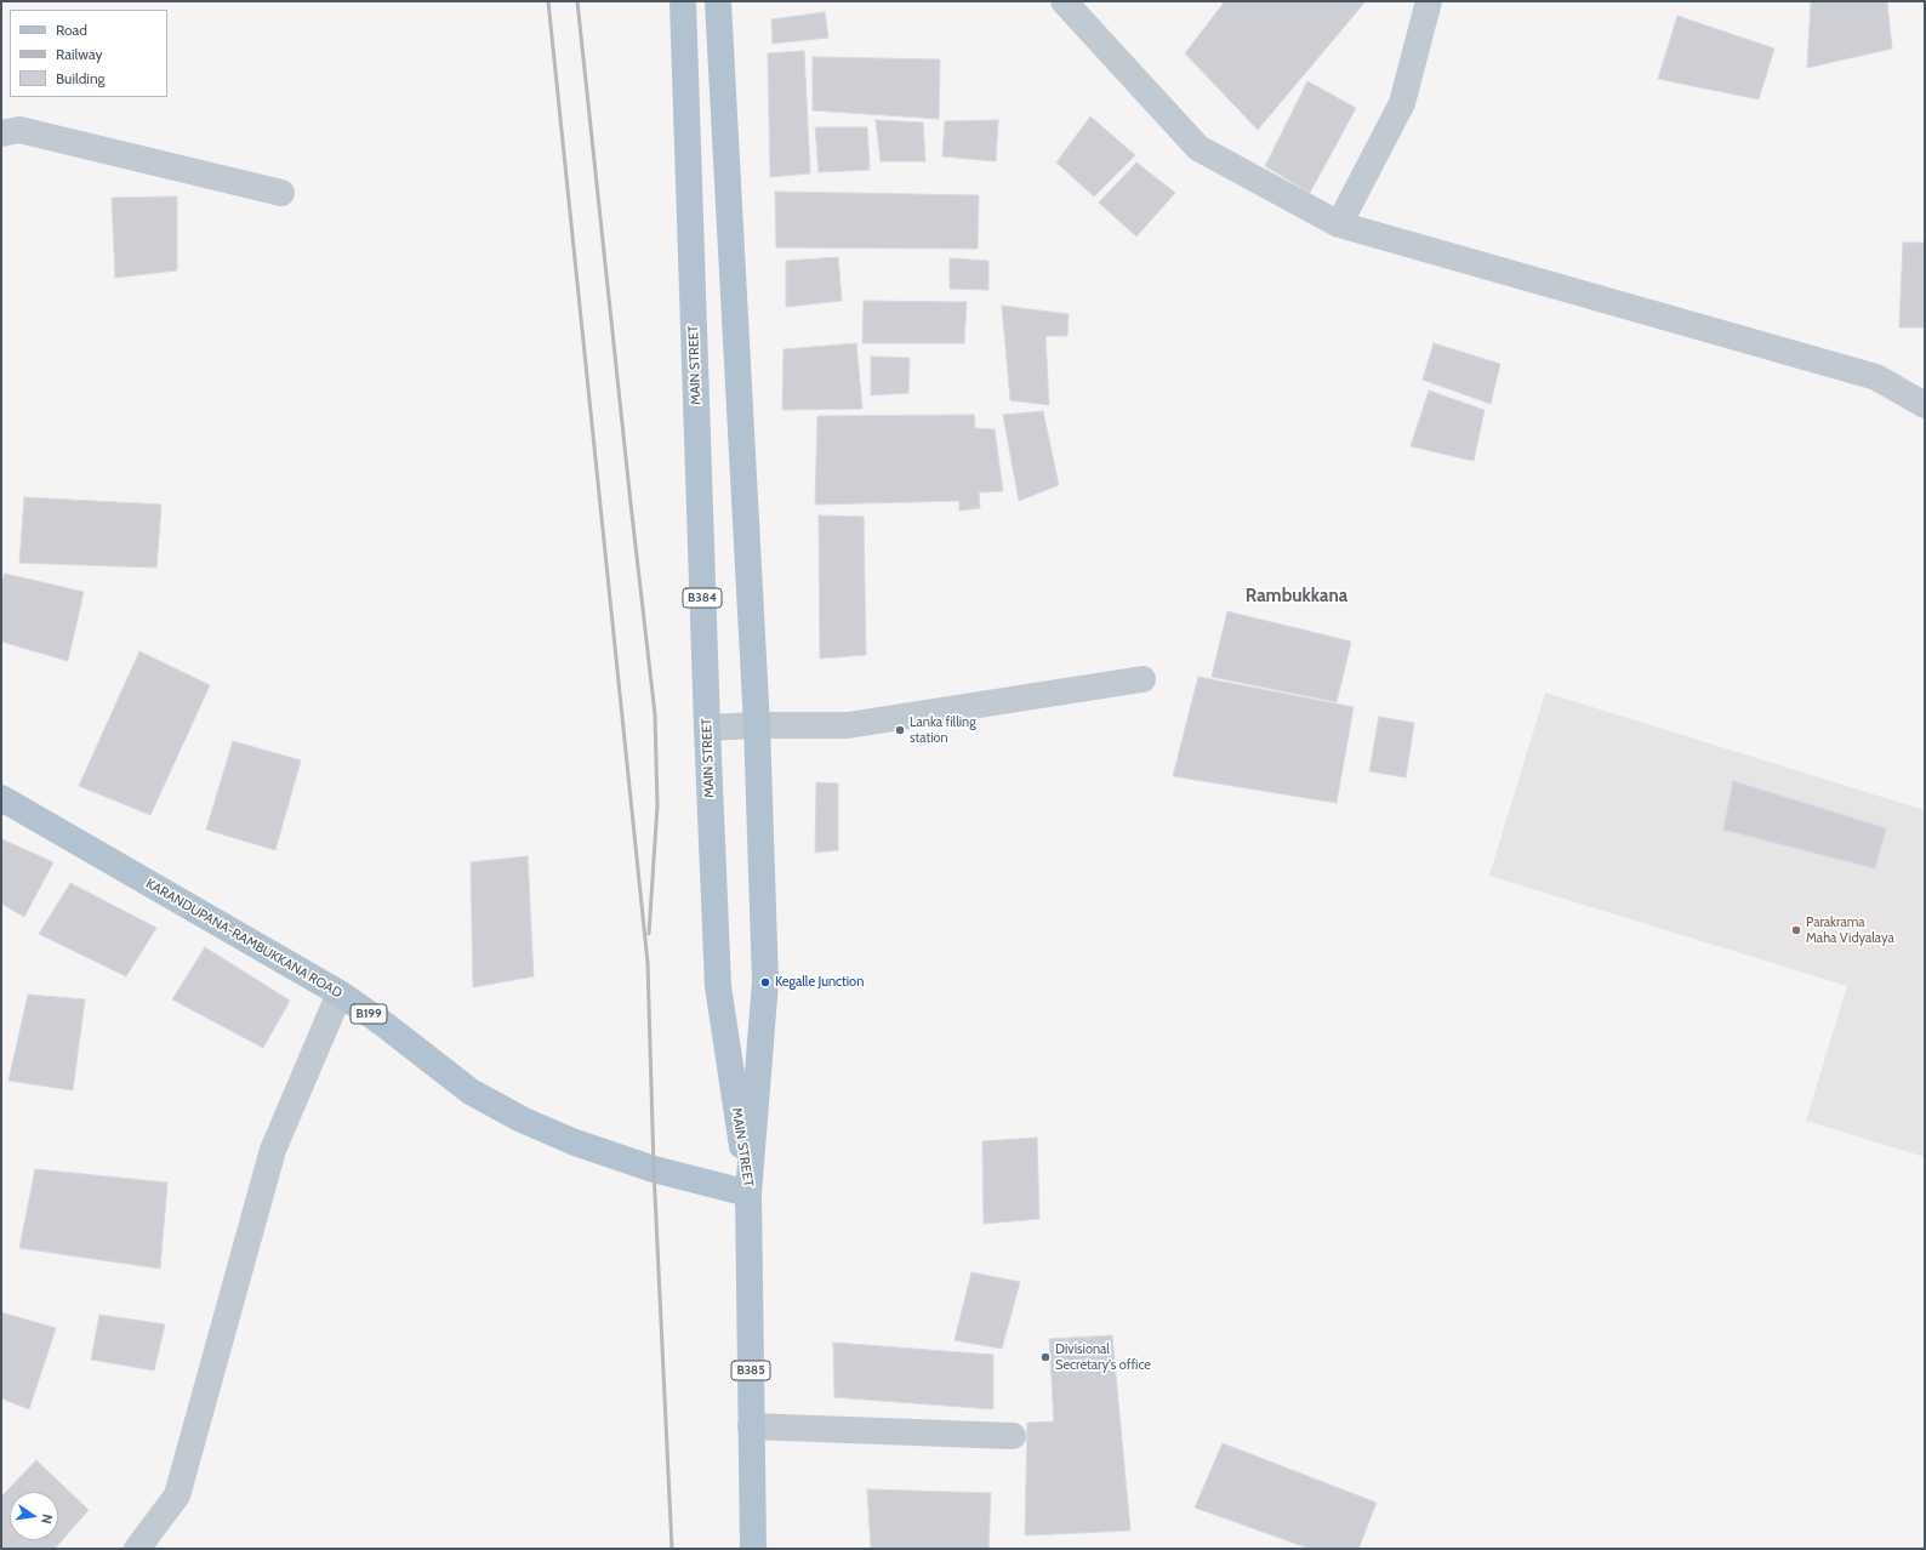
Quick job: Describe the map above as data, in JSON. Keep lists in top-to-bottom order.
{
  "streets": {
    "main road": [
      "MAIN STREET",
      "B384",
      "KARANDUPANA-RAMBUKKANA ROAD",
      "B199",
      "B385"
    ]
  },
  "crossings": [
    ["MAIN STREET", "KARANDUPANA-RAMBUKKANA ROAD"],
    ["MAIN STREET", "B385"],
    ["KARANDUPANA-RAMBUKKANA ROAD", "B385"]
  ],
  "districts": ["Rambukkana"],
  "places": [
    "Lanka filling station",
    "Parakrama Maha Vidyalaya",
    "Kegalle Junction",
    "Divisional Secretary's office"
  ],
  "legend": ["Road", "Railway", "Building"],
  "north": "right"
}
